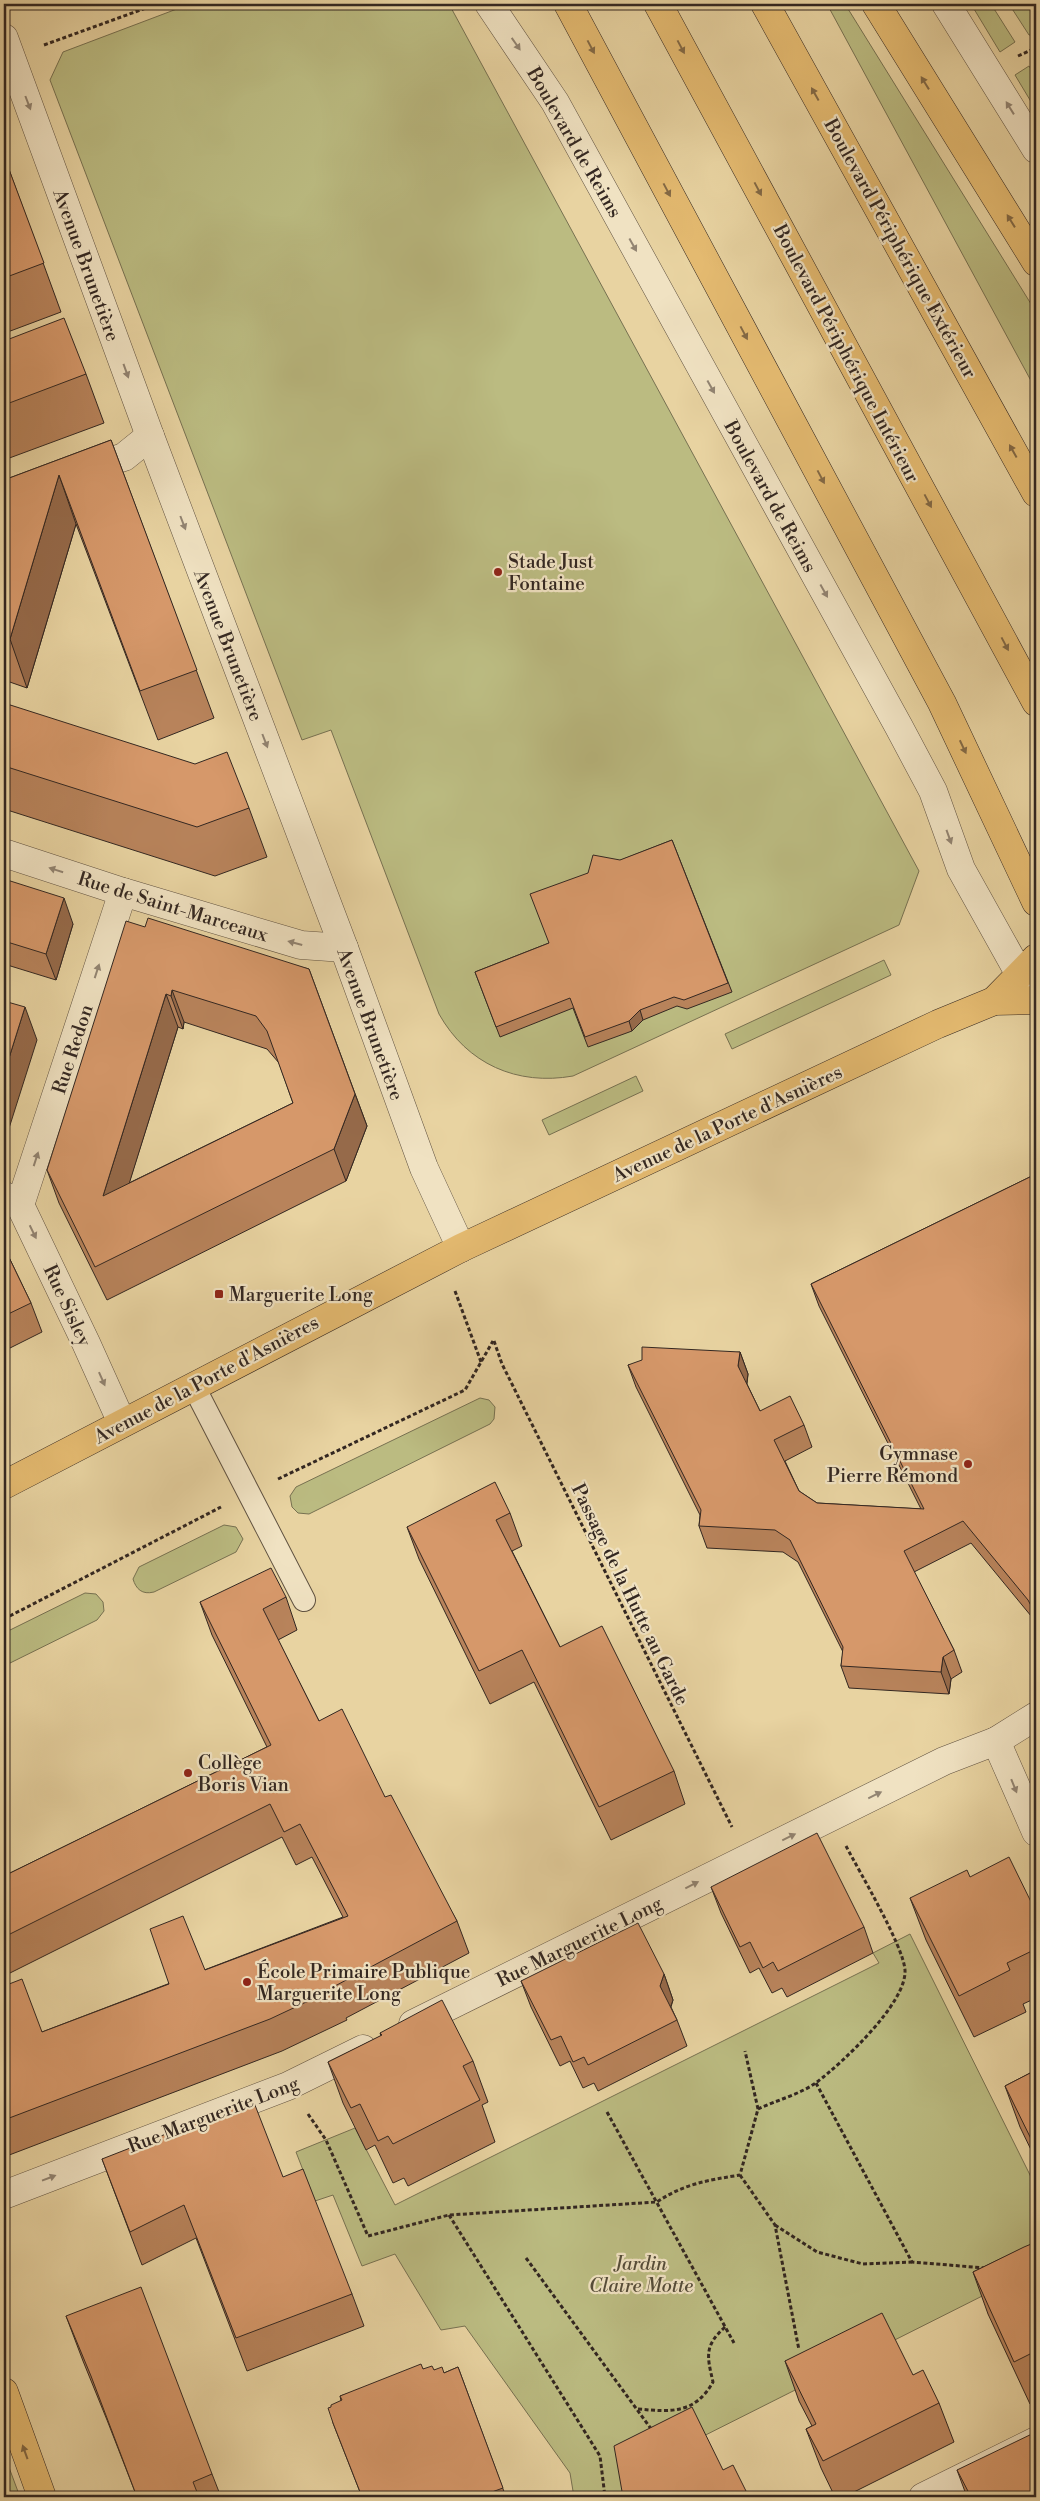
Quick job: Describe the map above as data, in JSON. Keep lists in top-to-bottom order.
{
  "streets": {
    "main road": ["Boulevard Périphérique Extérieur", "Boulevard Périphérique Intérieur", "Avenue de la Porte d'Asnières"],
    "street": [
      "Boulevard de Reims",
      "Avenue Brunetière",
      "Rue de Saint-Marceaux",
      "Rue Redon",
      "Rue Sisley",
      "Rue Marguerite Long"
    ],
    "path": ["Passage de la Hutte au Garde"]
  },
  "crossings": [
    ["Boulevard de Reims", "Avenue de la Porte d'Asnières"],
    ["Avenue Brunetière", "Rue de Saint-Marceaux"],
    ["Avenue Brunetière", "Avenue de la Porte d'Asnières"],
    ["Rue de Saint-Marceaux", "Rue Redon"],
    ["Rue Redon", "Rue Sisley"],
    ["Avenue de la Porte d'Asnières", "Rue Sisley"],
    ["Passage de la Hutte au Garde", "Rue Marguerite Long"]
  ],
  "one_way": [
    "Boulevard de Reims",
    "Avenue Brunetière",
    "Rue de Saint-Marceaux",
    "Rue Redon",
    "Rue Sisley",
    "Rue Marguerite Long"
  ],
  "parks": ["Jardin Claire Motte"],
  "places": {
    "other": [
      "Stade Just Fontaine",
      "Gymnase Pierre Rémond",
      "Collège Boris Vian",
      "École Primaire Publique Marguerite Long"
    ],
    "transit": ["Marguerite Long"]
  }
}
